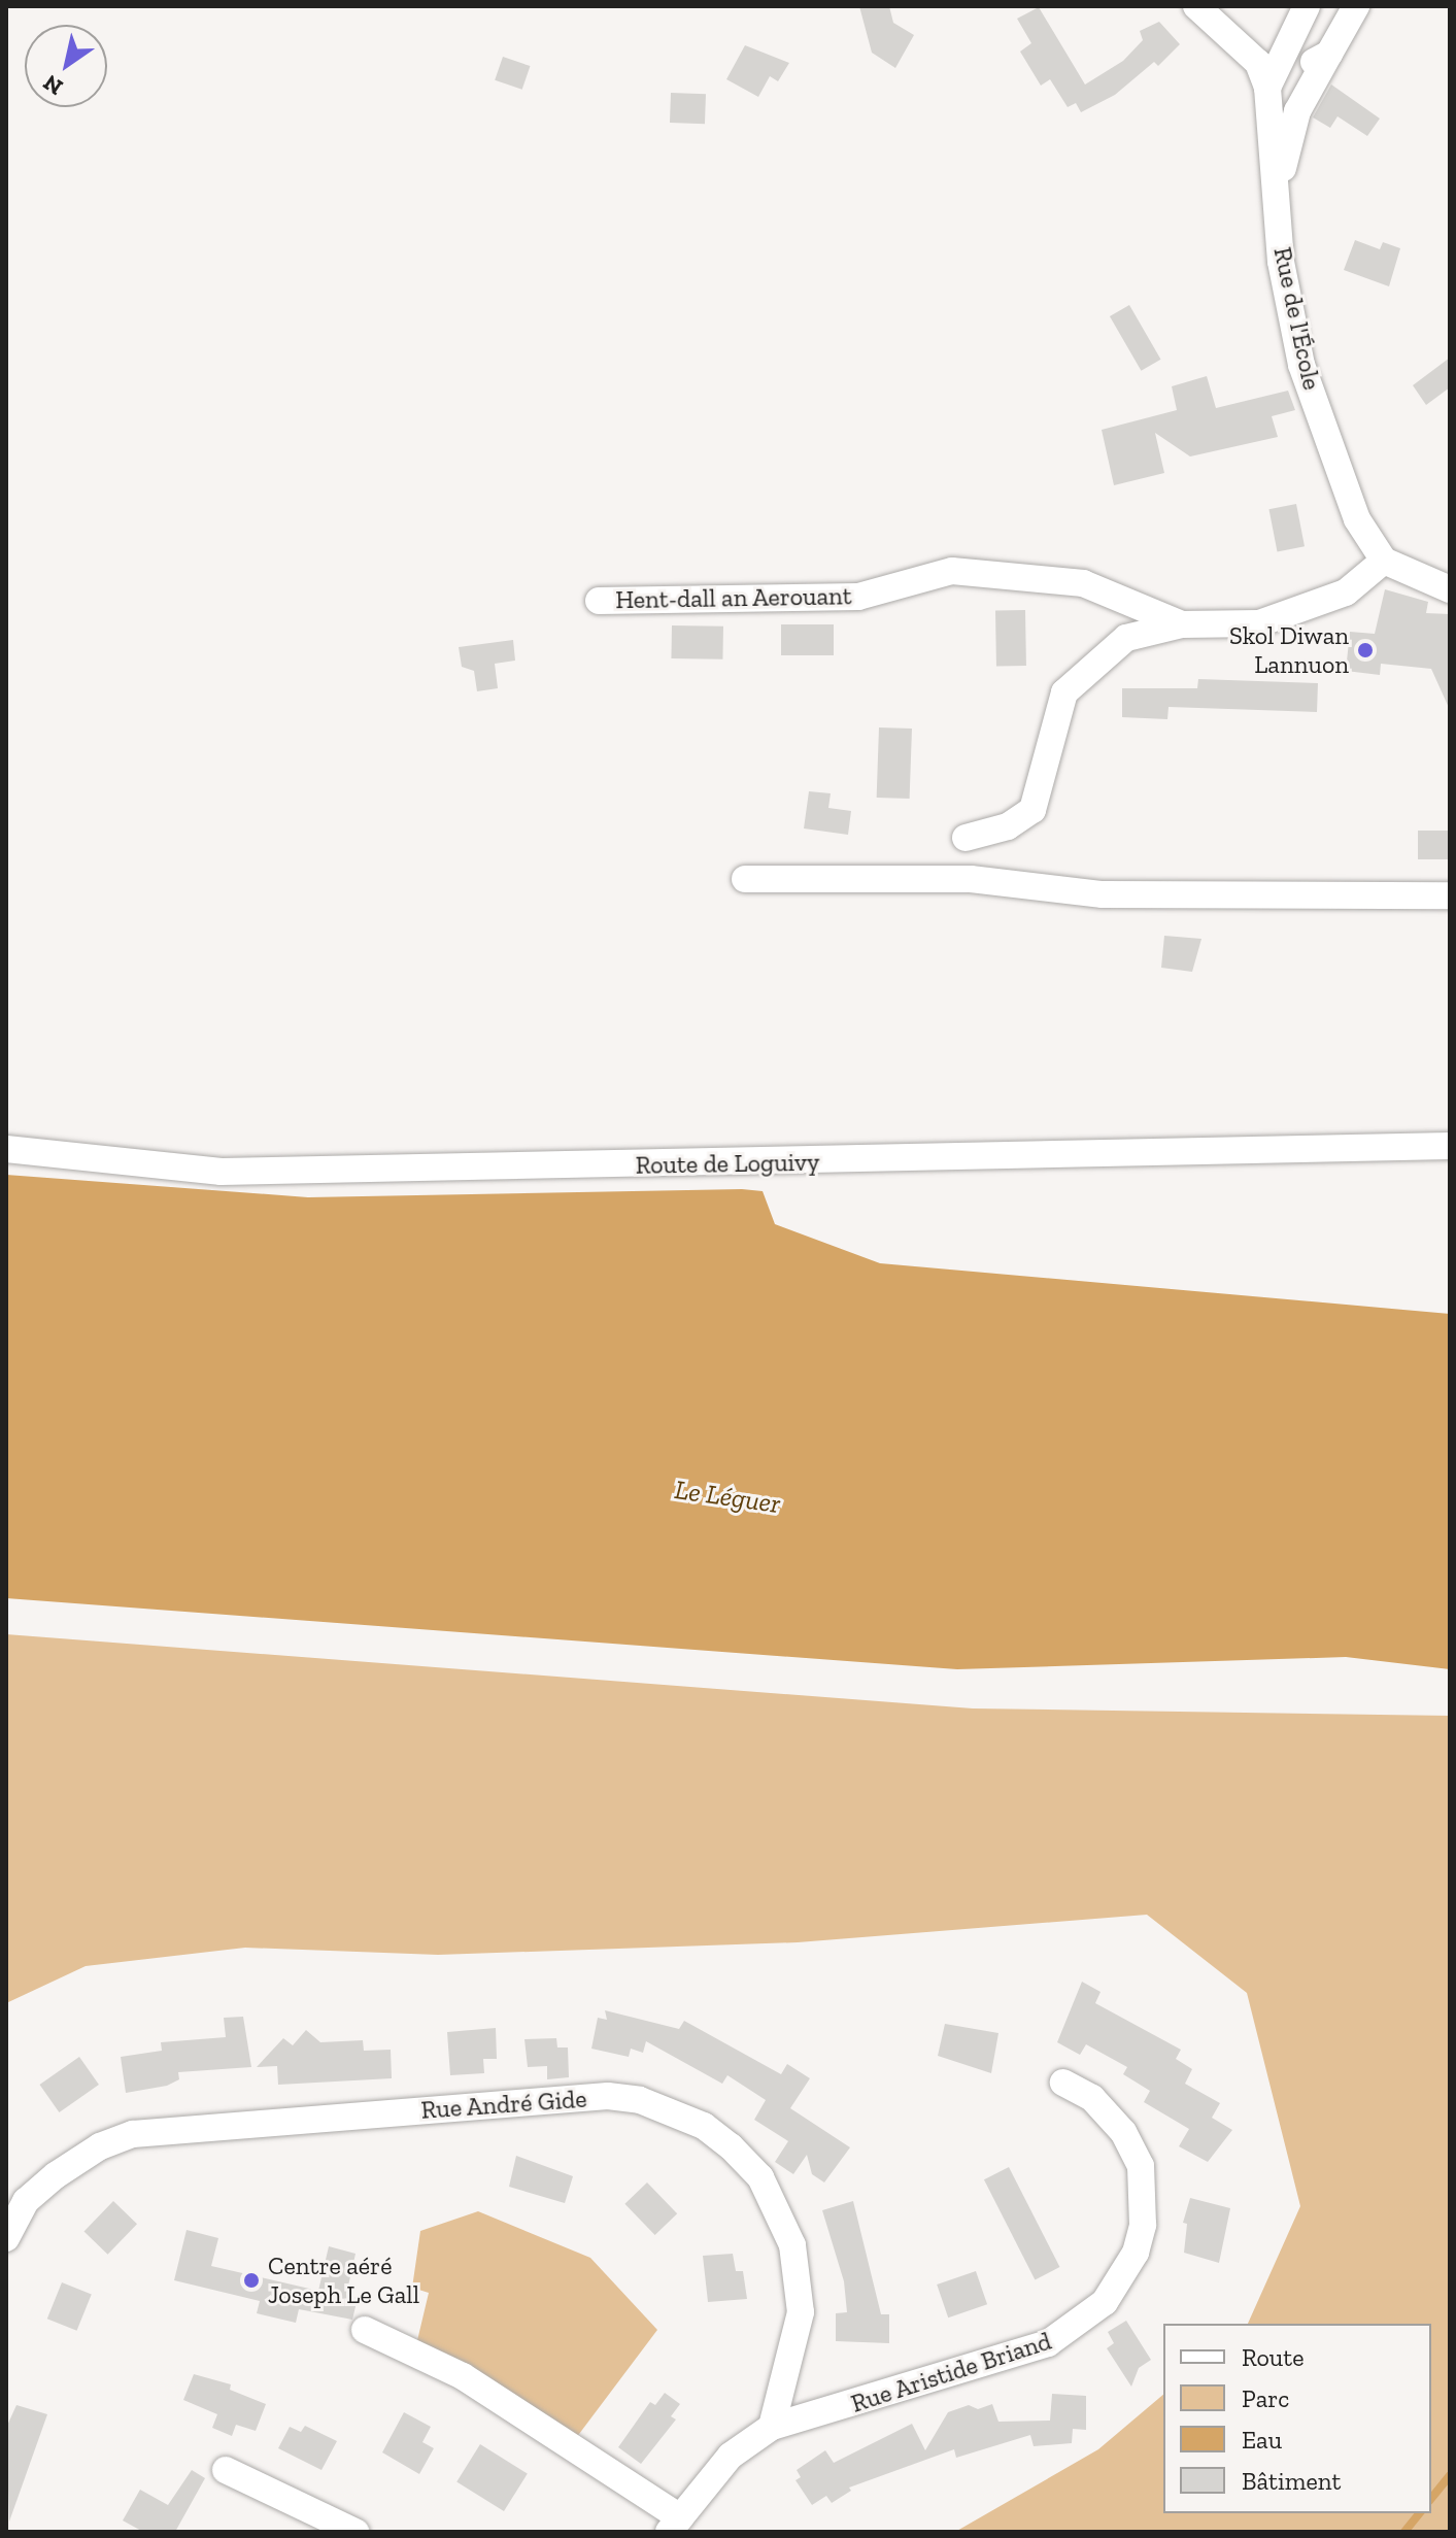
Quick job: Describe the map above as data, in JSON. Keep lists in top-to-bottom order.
{
  "streets": {
    "street": [
      "Rue de l'École",
      "Hent-dall an Aerouant",
      "Route de Loguivy",
      "Rue André Gide",
      "Rue Aristide Briand"
    ]
  },
  "crossings": [
    ["Rue de l'École", "Hent-dall an Aerouant"],
    ["Rue André Gide", "Rue Aristide Briand"]
  ],
  "water": ["Le Léguer"],
  "places": ["Skol Diwan Lannuon", "Centre aéré Joseph Le Gall"],
  "legend": [
    "Route",
    "Parc",
    "Eau",
    "Bâtiment"
  ],
  "north": "bottom left"
}
